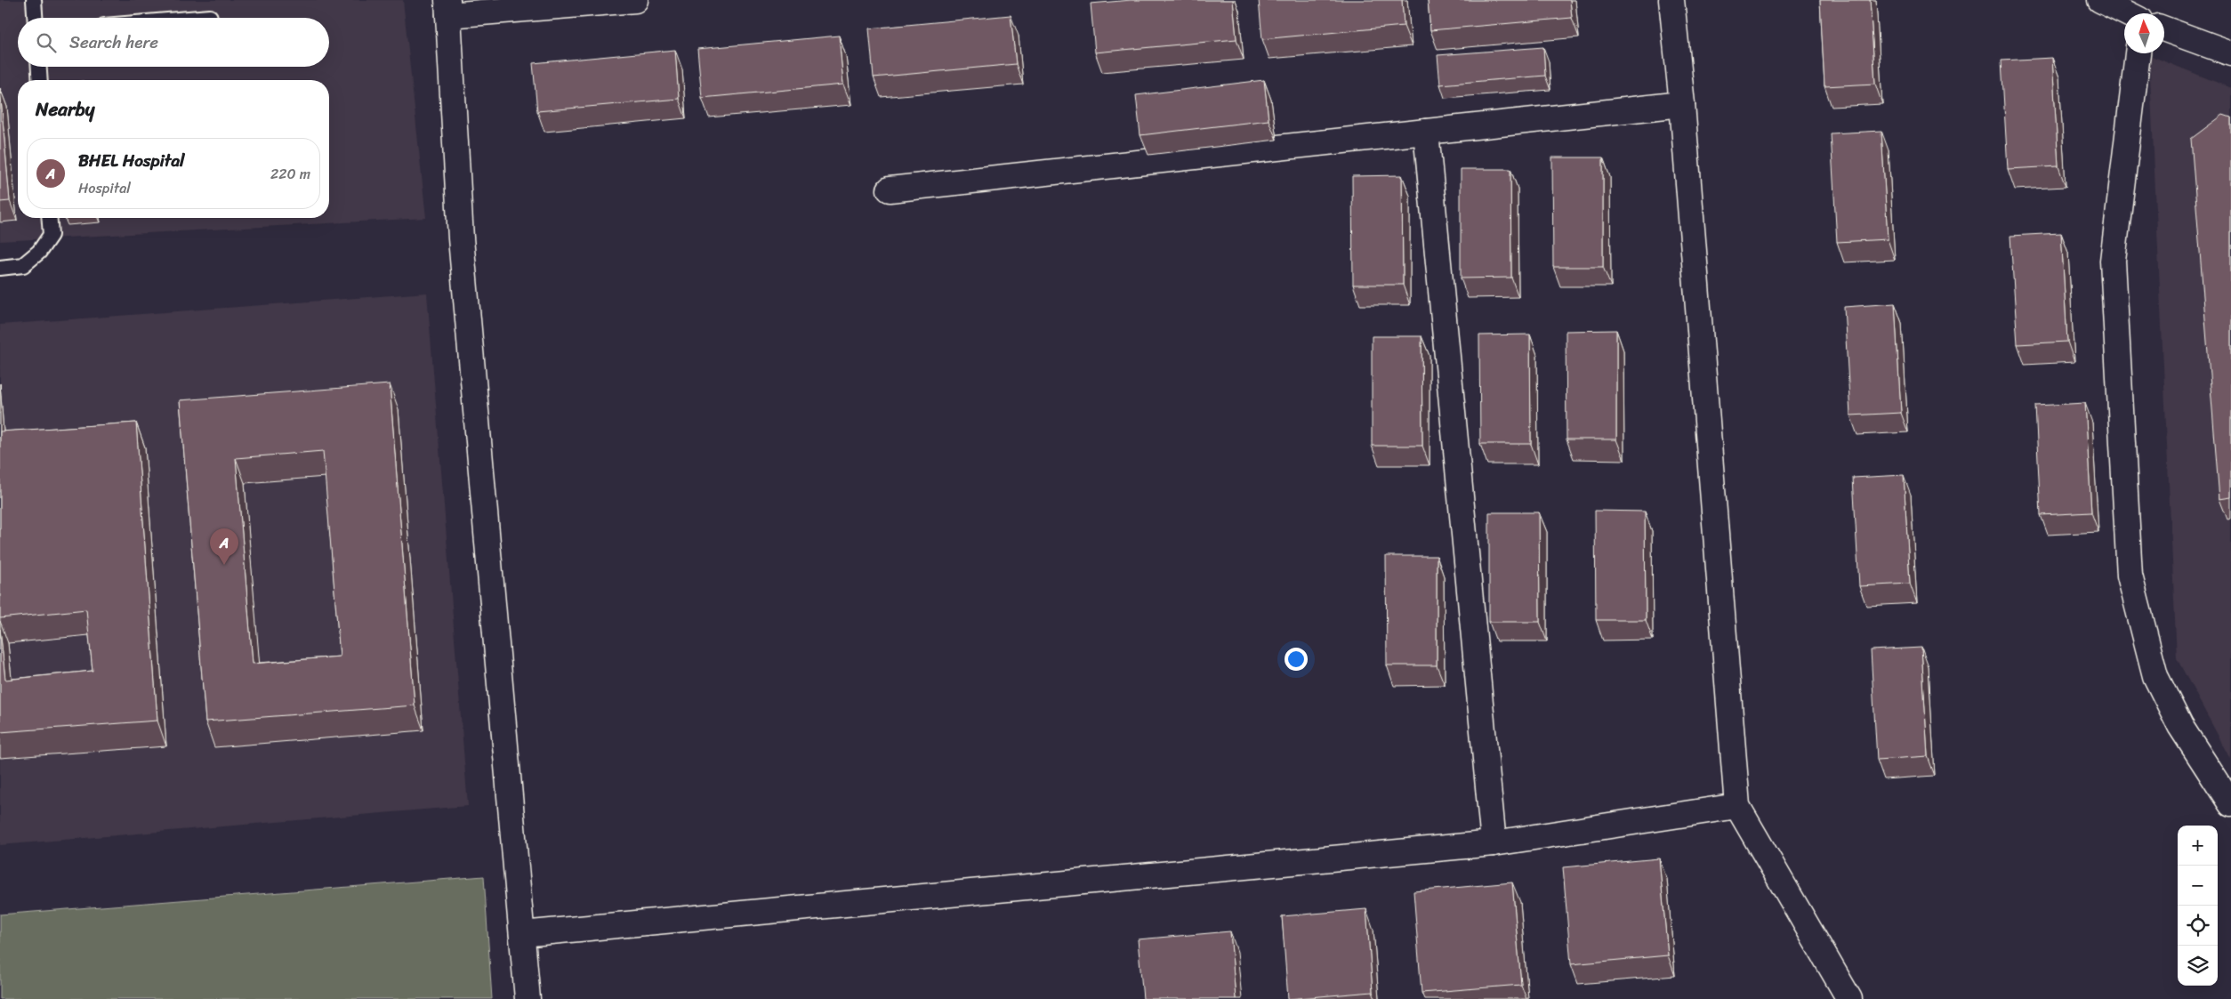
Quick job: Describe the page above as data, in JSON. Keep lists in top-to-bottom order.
{
  "north": "top",
  "page": {
    "search": "Search here",
    "heading": "Nearby",
    "list": [
      {
        "mark": "A",
        "name": "BHEL Hospital",
        "note": "Hospital",
        "value": "220 m"
      }
    ],
    "pins": "A",
    "map_buttons": ["+", "−"]
  }
}
